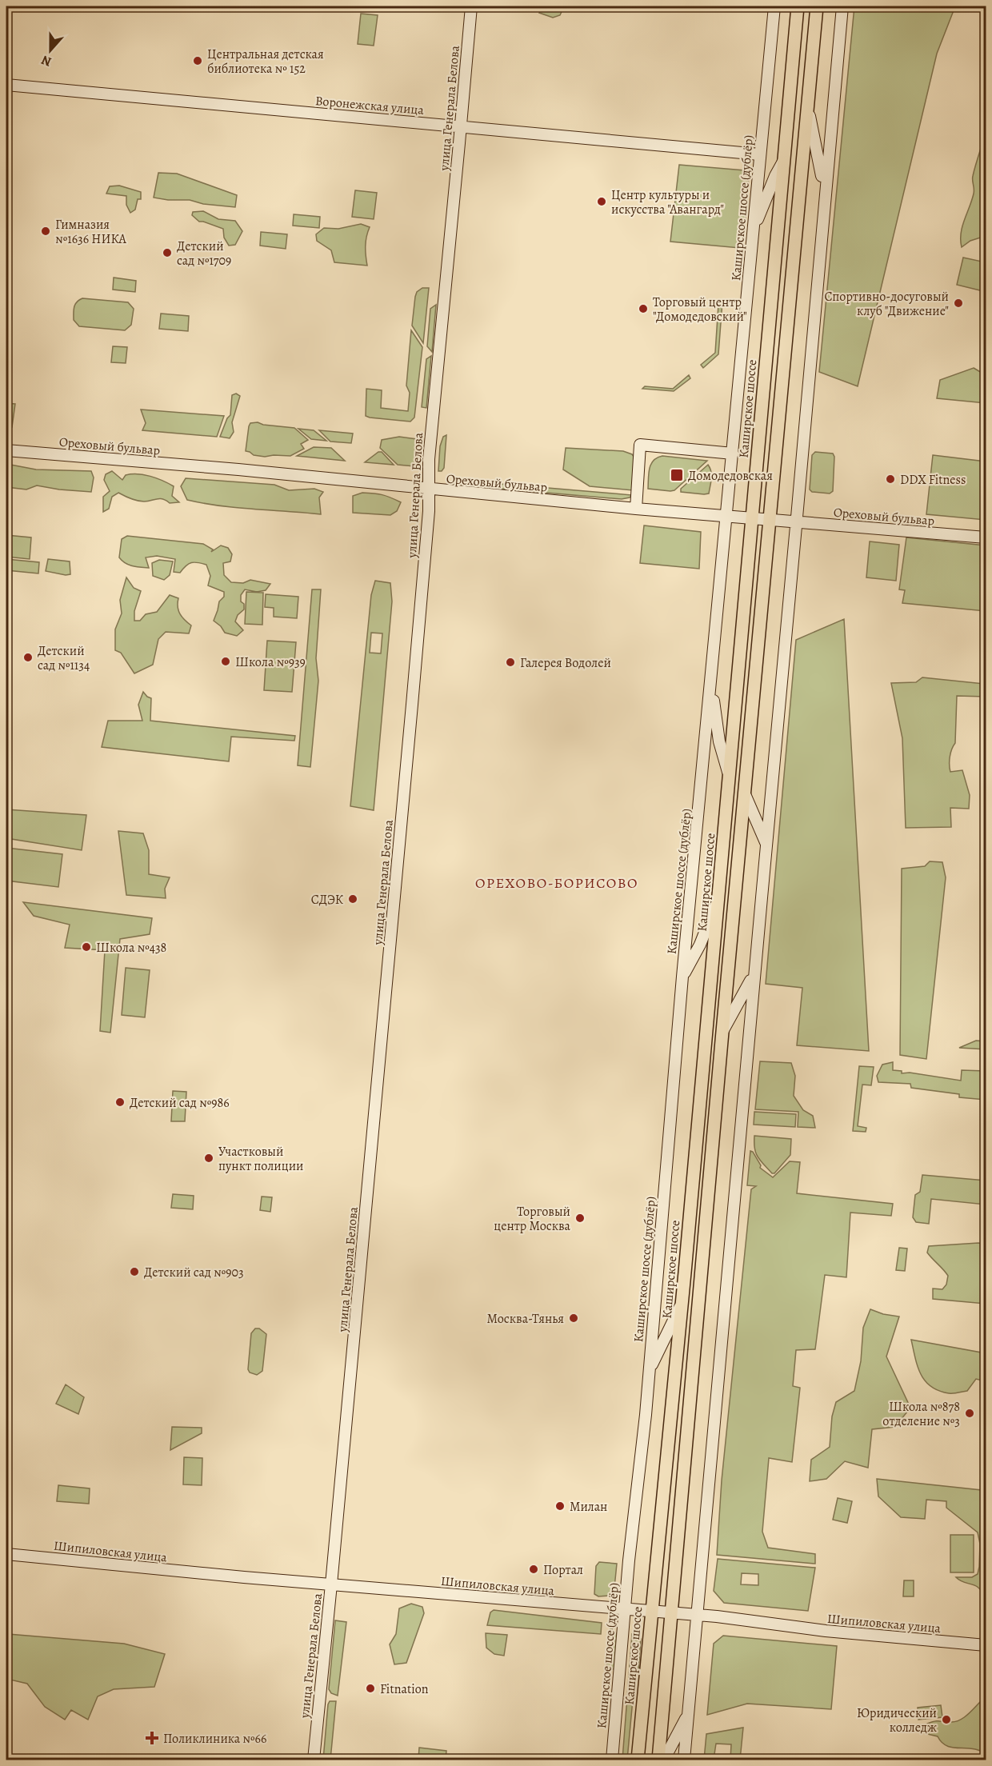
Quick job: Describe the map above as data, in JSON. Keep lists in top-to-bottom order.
{
  "streets": {
    "main road": [
      "Воронежская улица",
      "улица Генерала Белова",
      "Каширское шоссе (дублёр)",
      "Каширское шоссе",
      "Ореховый бульвар",
      "Шипиловская улица"
    ]
  },
  "crossings": [
    ["Воронежская улица", "улица Генерала Белова"],
    ["Воронежская улица", "Каширское шоссе (дублёр)"],
    ["улица Генерала Белова", "Ореховый бульвар"],
    ["улица Генерала Белова", "Шипиловская улица"],
    ["Каширское шоссе (дублёр)", "Ореховый бульвар"],
    ["Каширское шоссе (дублёр)", "Шипиловская улица"],
    ["Каширское шоссе", "Ореховый бульвар"],
    ["Каширское шоссе", "Шипиловская улица"]
  ],
  "districts": ["ОРЕХОВО-БОРИСОВО"],
  "places": {
    "other": [
      "Центральная детская библиотека № 152",
      "Центр культуры и искусства \"Авангард\"",
      "Гимназия №1636 НИКА",
      "Детский сад №1709",
      "Спортивно-досуговый клуб \"Движение\"",
      "Торговый центр \"Домодедовский\"",
      "DDX Fitness",
      "Детский сад №1134",
      "Школа №939",
      "Галерея Водолей",
      "СДЭК",
      "Школа №438",
      "Детский сад №986",
      "Участковый пункт полиции",
      "Торговый центр Москва",
      "Детский сад №903",
      "Москва-Тянья",
      "Школа №878 отделение №3",
      "Милан",
      "Портал",
      "Fitnation",
      "Юридический колледж"
    ],
    "transit": ["Домодедовская"],
    "health": ["Поликлиника №66"]
  },
  "north": "bottom"
}
